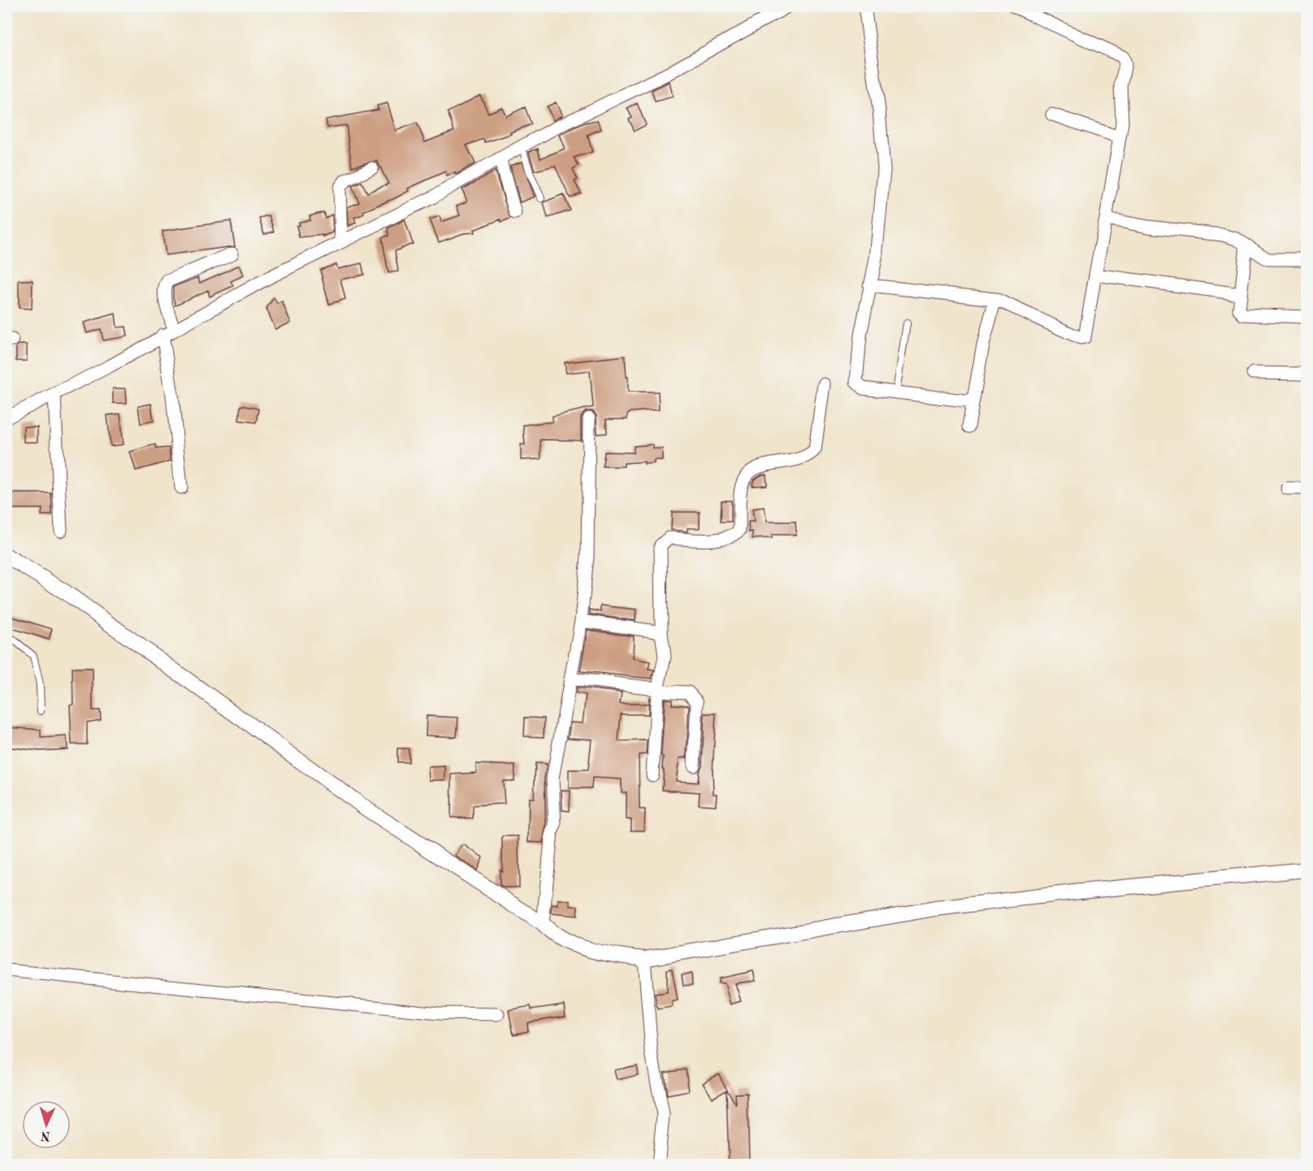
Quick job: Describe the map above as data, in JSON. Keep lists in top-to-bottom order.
{
  "north": "bottom"
}
